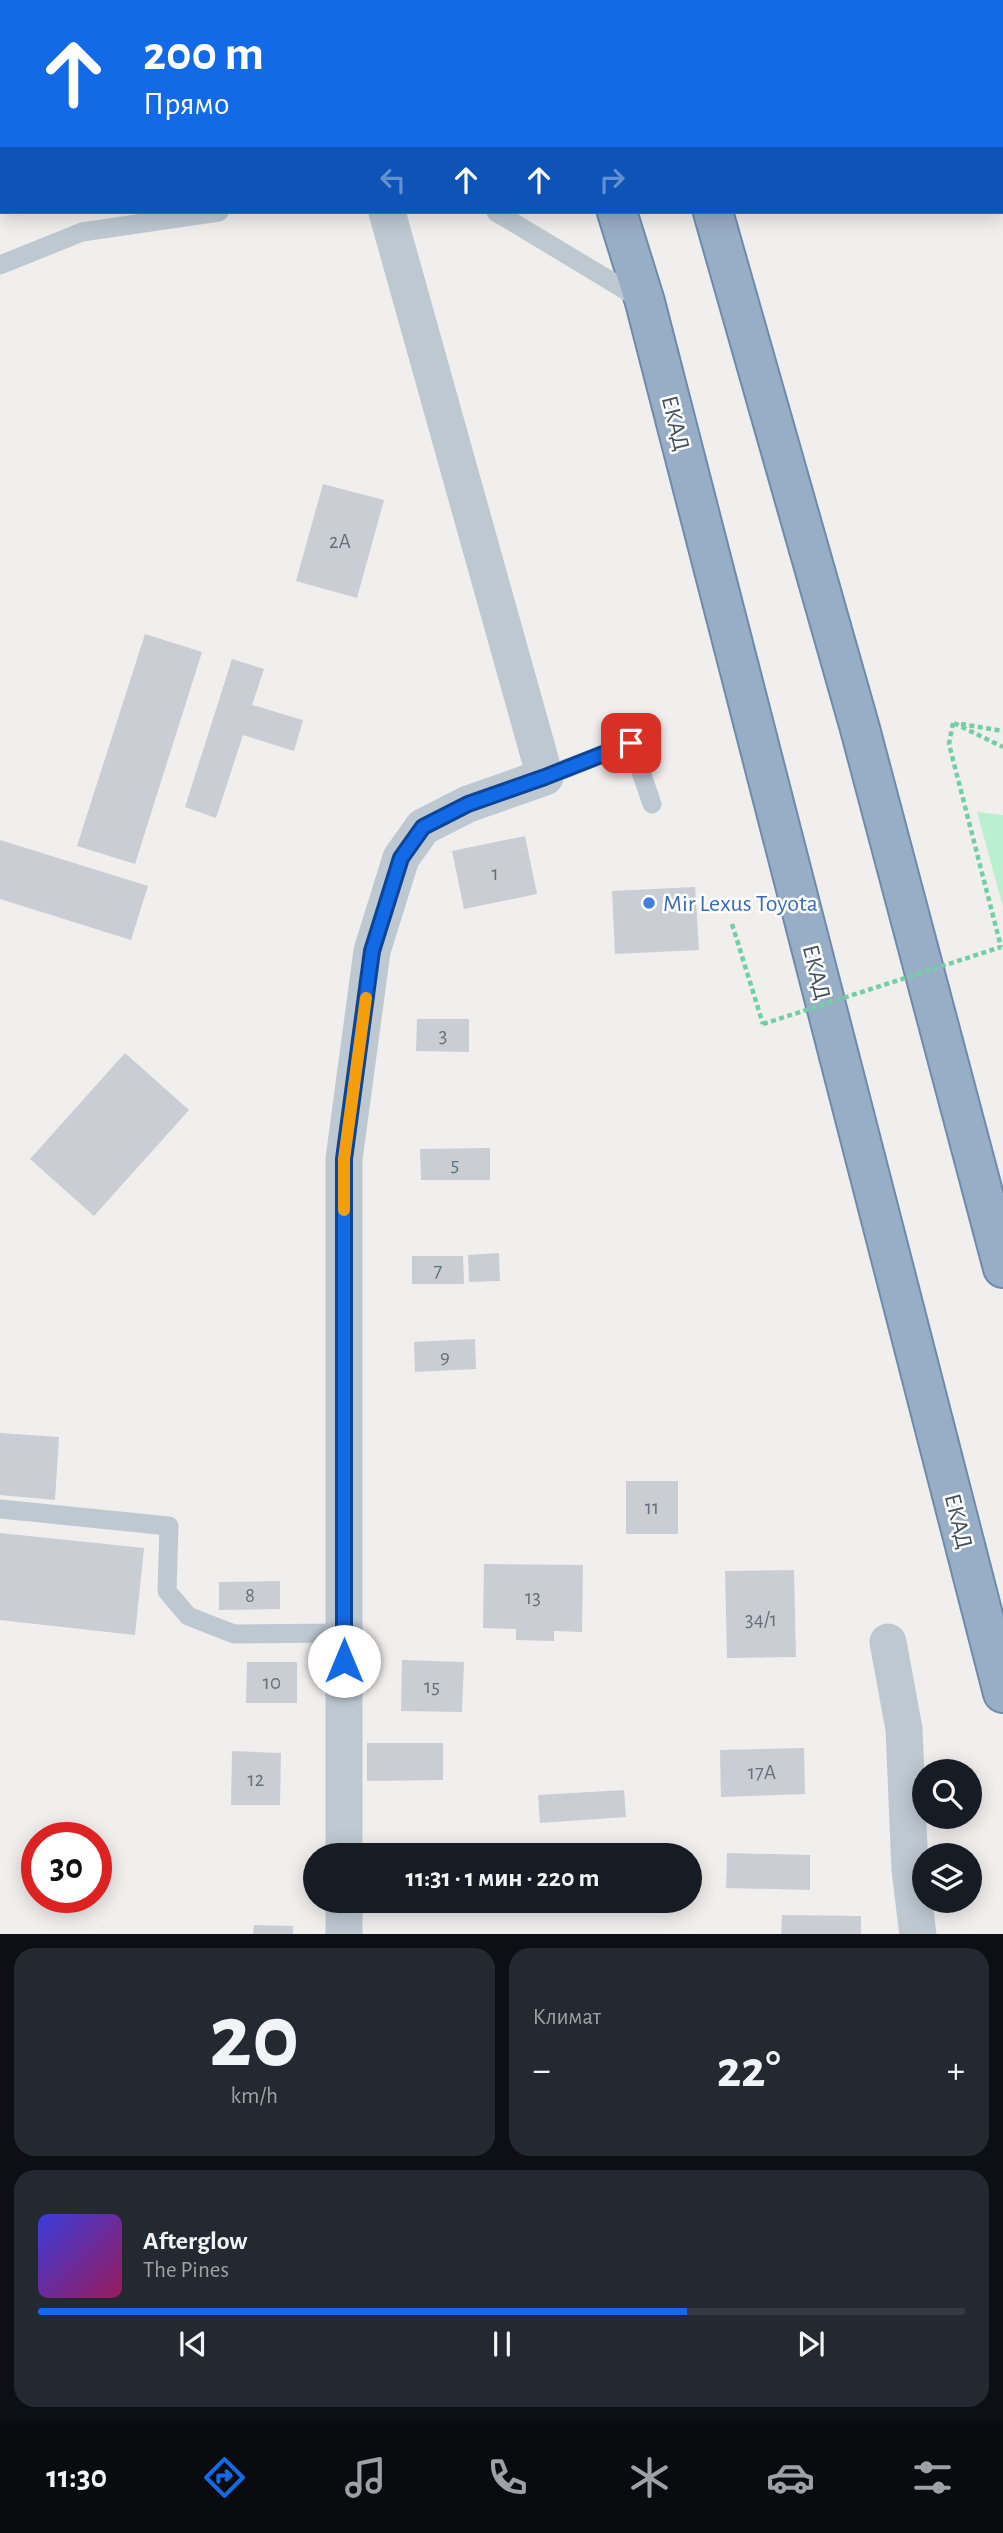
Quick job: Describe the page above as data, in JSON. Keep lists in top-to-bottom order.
{
  "streets": {
    "highway": ["ЕКАД"]
  },
  "places": ["Mir Lexus Toyota"],
  "house_numbers": [
    "2А",
    "1",
    "3",
    "5",
    "7",
    "9",
    "11",
    "8",
    "13",
    "34/1",
    "10",
    "15",
    "17А",
    "12"
  ],
  "page": {
    "turn": ["200 m", "Прямо"],
    "limit": "30",
    "trip": "11:31 · 1 мин · 220 m",
    "tile": [
      ["20", "km/h"],
      "Климат"
    ],
    "heat": ["−", "22°", "+"],
    "song": ["Afterglow", "The Pines"],
    "tabs": "11:30"
  }
}
